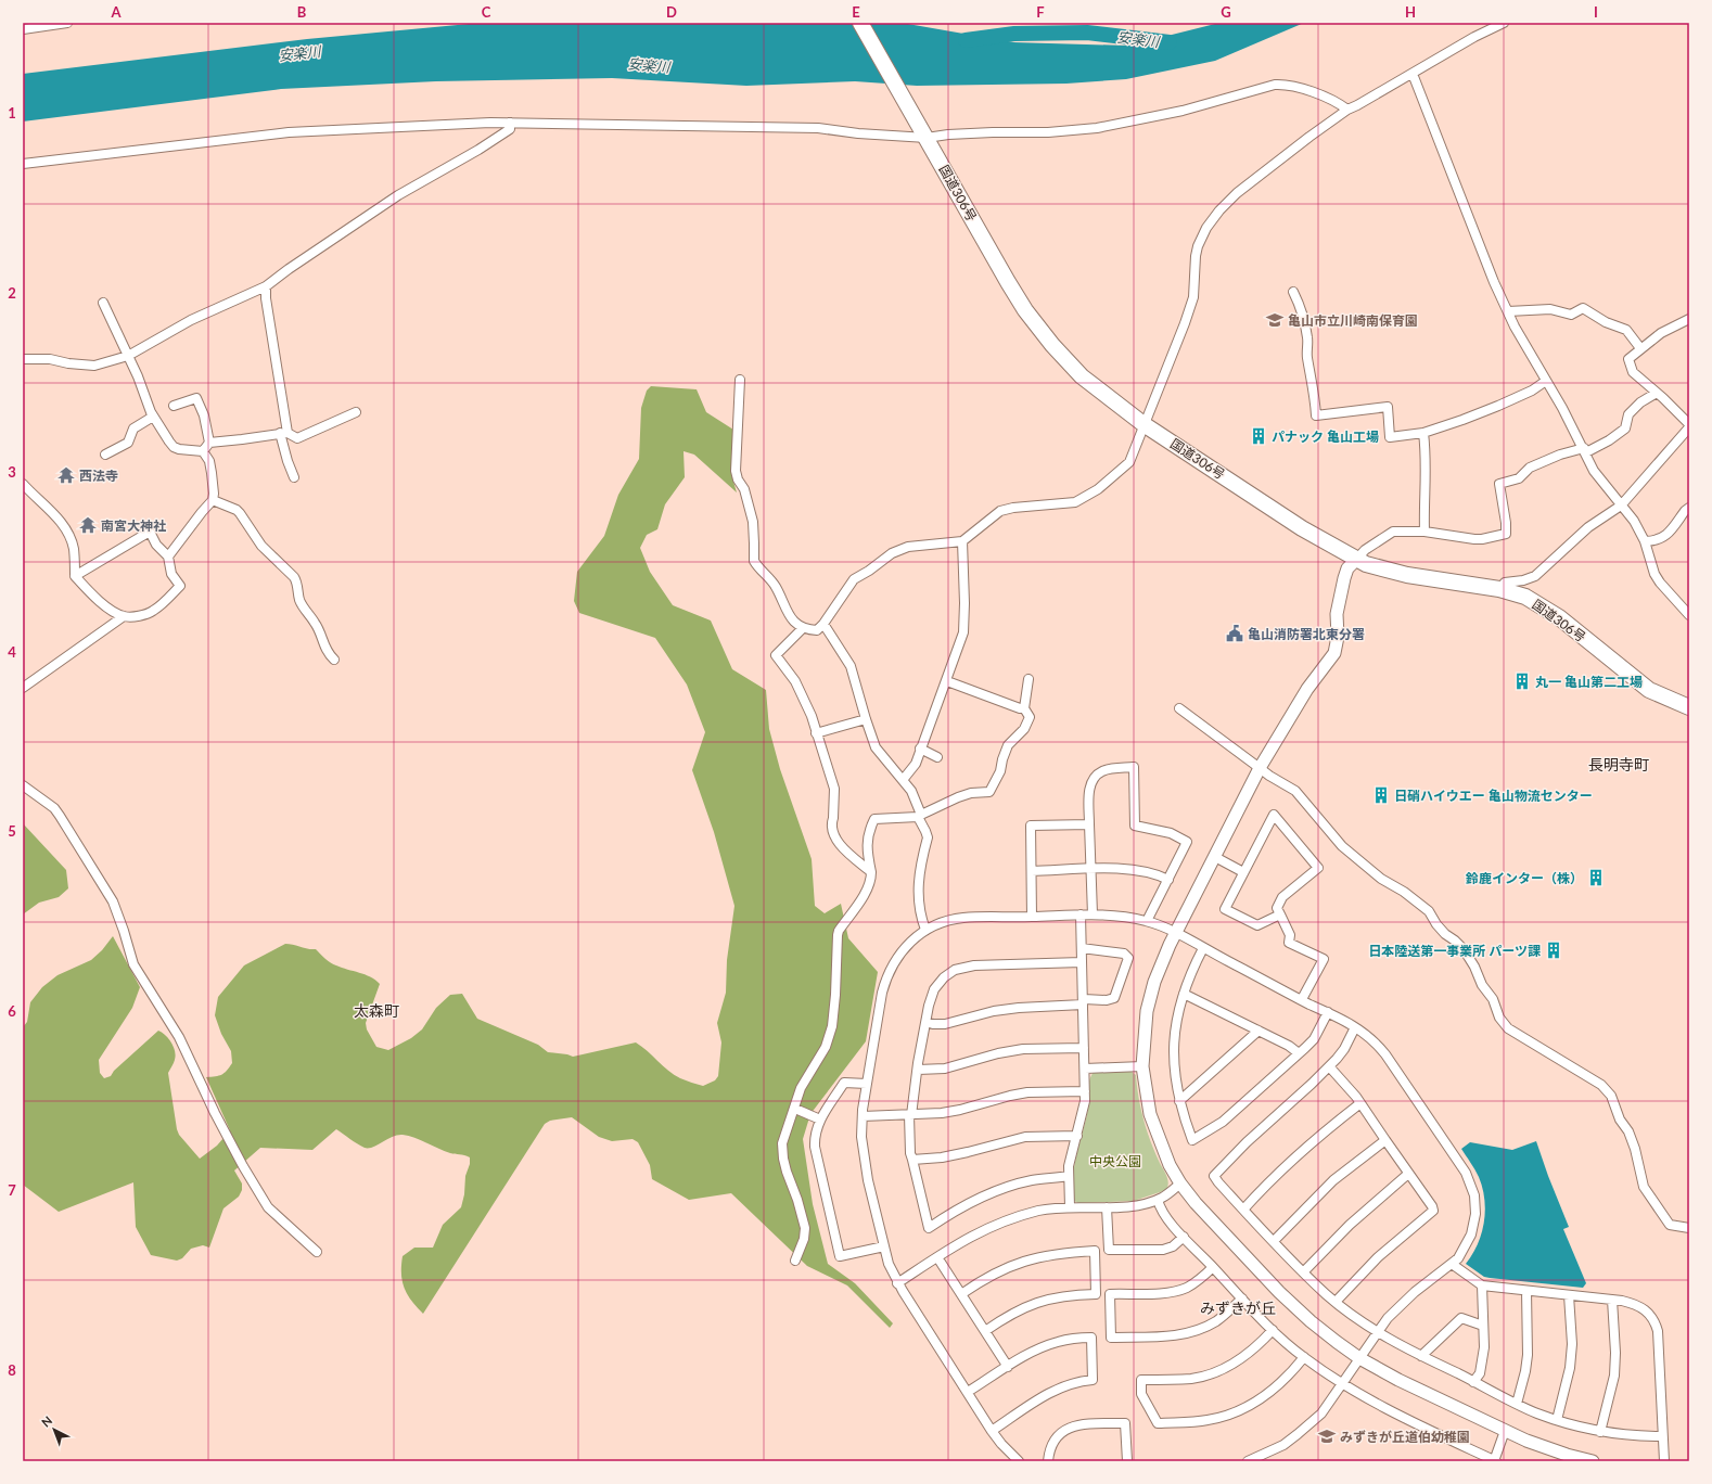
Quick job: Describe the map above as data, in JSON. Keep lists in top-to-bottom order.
{
  "streets": {
    "highway": ["国道306号"]
  },
  "districts": ["長明寺町", "太森町", "みずきが丘"],
  "water": ["安楽川"],
  "parks": ["中央公園"],
  "places": {
    "school or university": ["亀山市立川崎南保育園", "みずきが丘道伯幼稚園"],
    "building": [
      "パナック 亀山工場",
      "丸一 亀山第二工場",
      "日硝ハイウエー 亀山物流センター",
      "鈴鹿インター（株）",
      "日本陸送第一事業所 パーツ課"
    ],
    "temple": ["西法寺", "南宮大神社"],
    "public building": ["亀山消防署北東分署"]
  },
  "north": "top left",
  "grid": {
    "columns": [
      "A",
      "B",
      "C",
      "D",
      "E",
      "F",
      "G",
      "H",
      "I"
    ],
    "rows": [
      "1",
      "2",
      "3",
      "4",
      "5",
      "6",
      "7",
      "8"
    ]
  }
}
